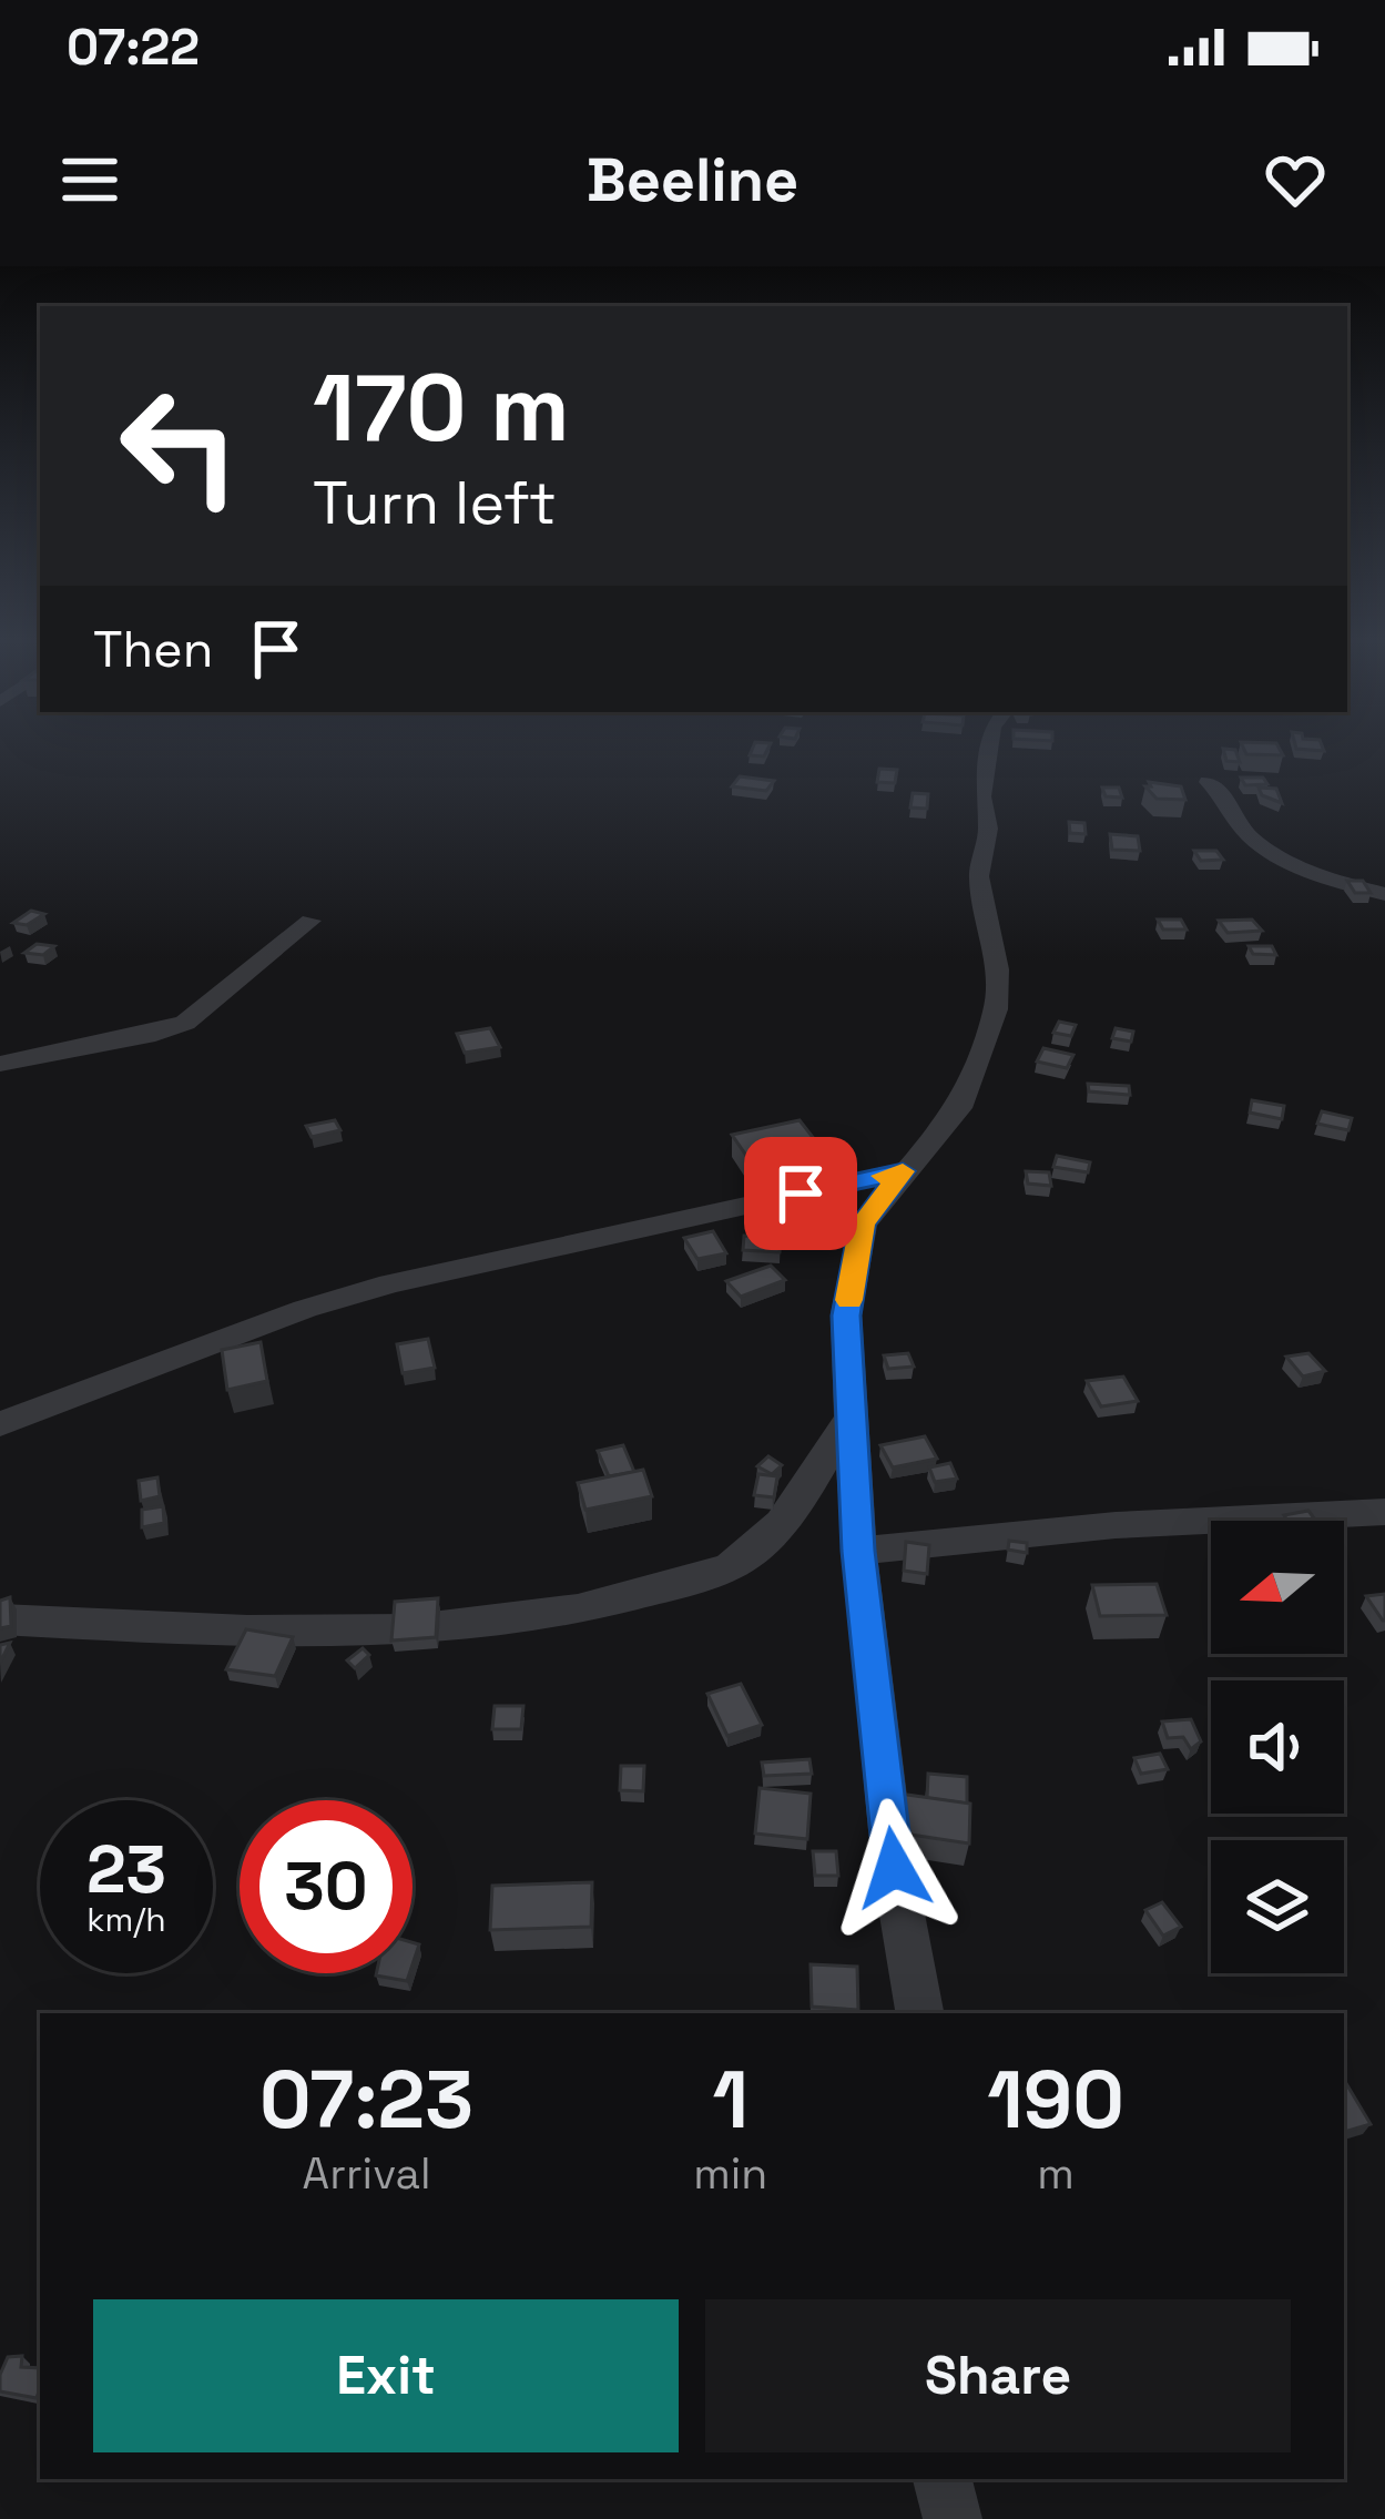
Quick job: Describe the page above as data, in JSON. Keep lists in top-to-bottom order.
{
  "north": "left",
  "page": {
    "status": "07:22",
    "header": "Beeline",
    "turn": ["170 m", "Turn left"],
    "then": "Then",
    "speed": "23 km/h",
    "limit": "30",
    "eta": [
      "07:23",
      "Arrival",
      "1",
      "min",
      "190",
      "m"
    ],
    "buttons": ["Exit", "Share"]
  }
}
